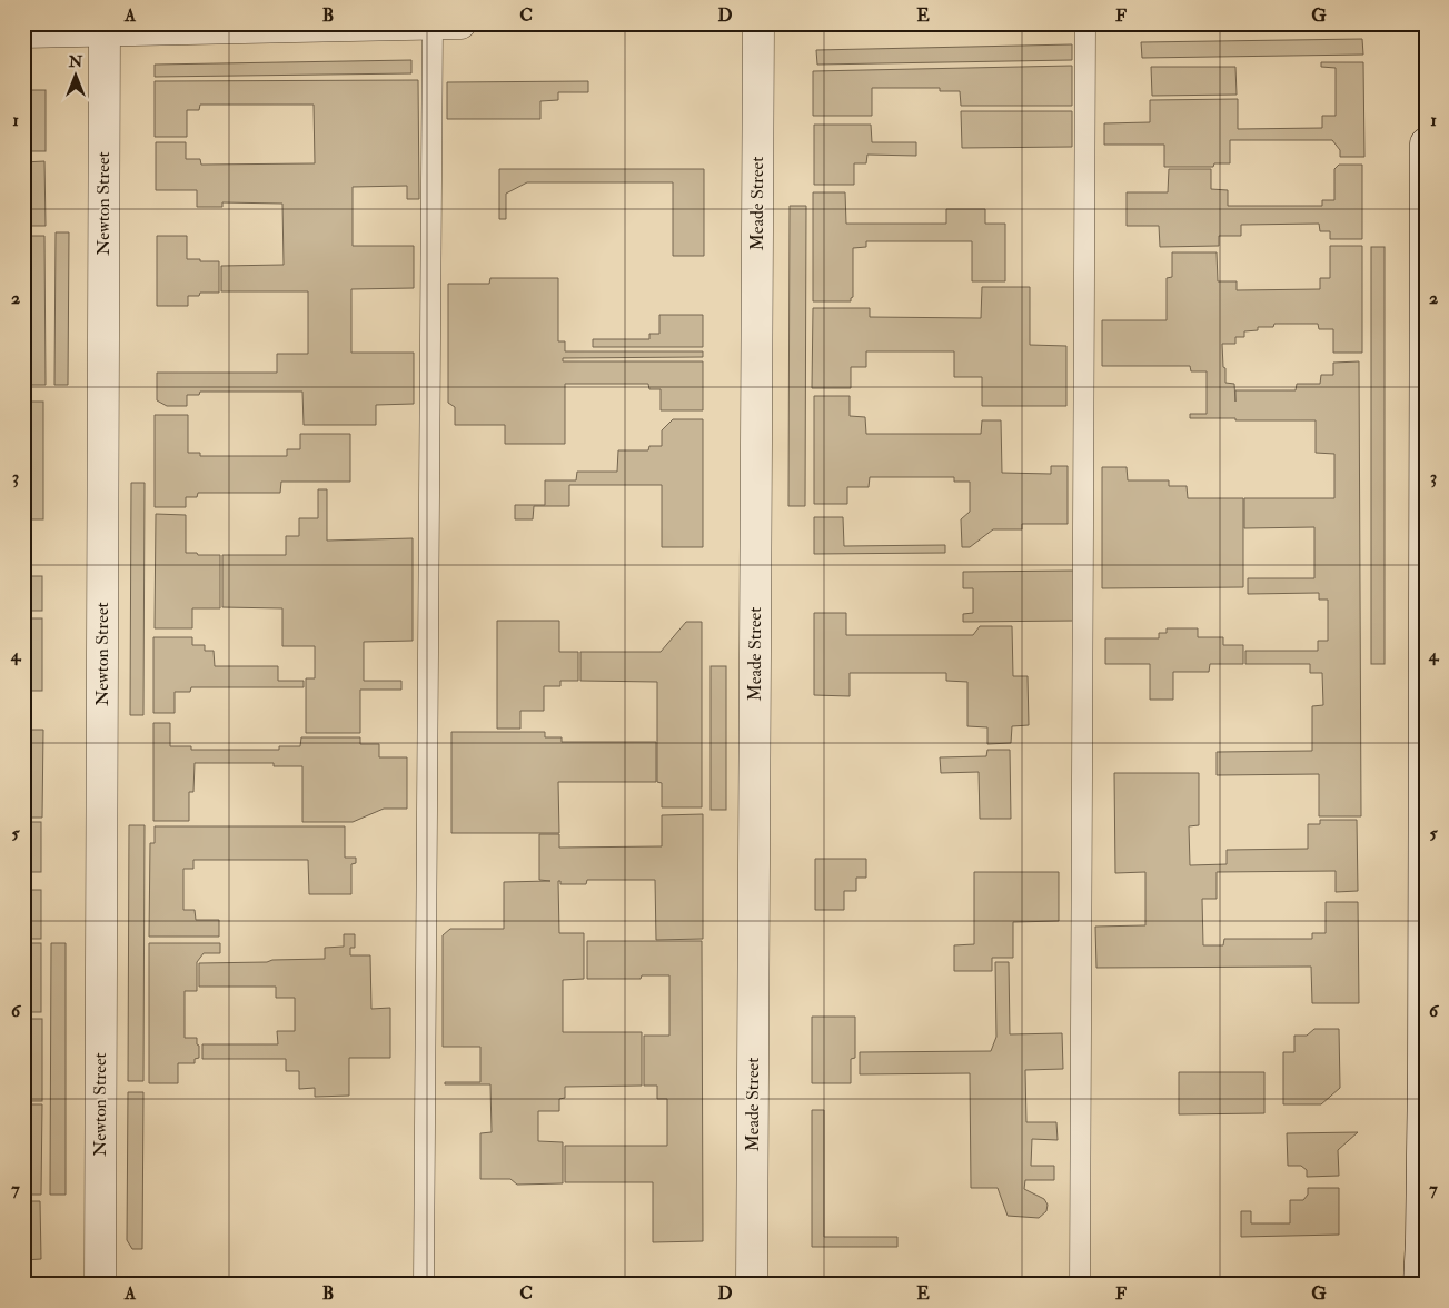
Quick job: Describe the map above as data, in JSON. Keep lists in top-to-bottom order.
{
  "streets": {
    "street": ["Newton Street", "Meade Street"]
  },
  "north": "top",
  "grid": {
    "columns": [
      "A",
      "B",
      "C",
      "D",
      "E",
      "F",
      "G"
    ],
    "rows": [
      "1",
      "2",
      "3",
      "4",
      "5",
      "6",
      "7"
    ]
  }
}
